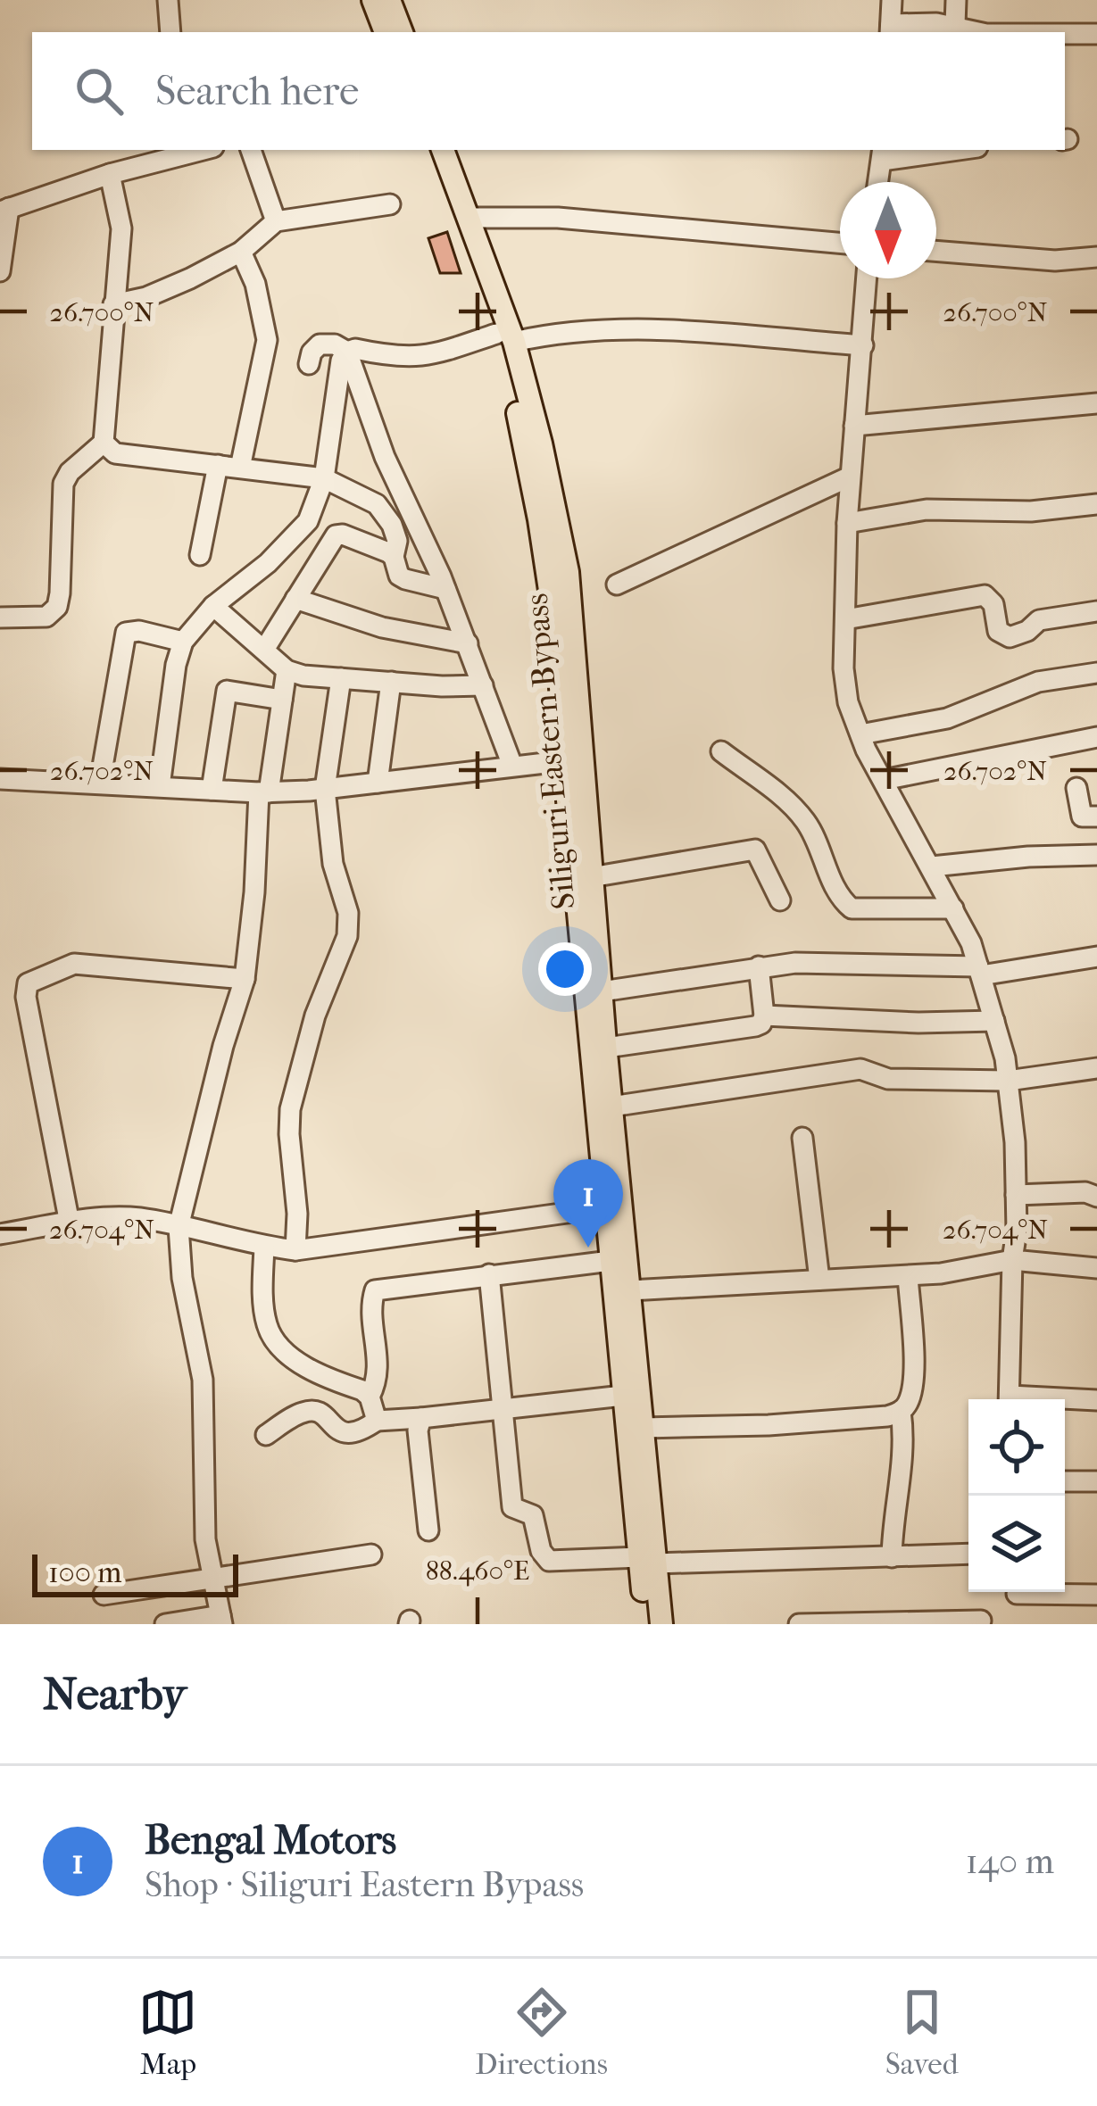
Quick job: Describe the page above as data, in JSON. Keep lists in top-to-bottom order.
{
  "streets": {
    "main road": ["Siliguri Eastern Bypass"]
  },
  "scale_bar": "100 m",
  "north": "bottom",
  "page": {
    "search": "Search here",
    "pins": "1",
    "scale": "100 m",
    "heading": "Nearby",
    "list": [
      {
        "mark": "1",
        "name": "Bengal Motors",
        "note": "Shop · Siliguri Eastern Bypass",
        "value": "140 m"
      }
    ],
    "nav": ["Map", "Directions", "Saved"]
  },
  "coordinates": [
    "26.700°N",
    "26.702°N",
    "26.704°N",
    "88.460°E"
  ]
}
